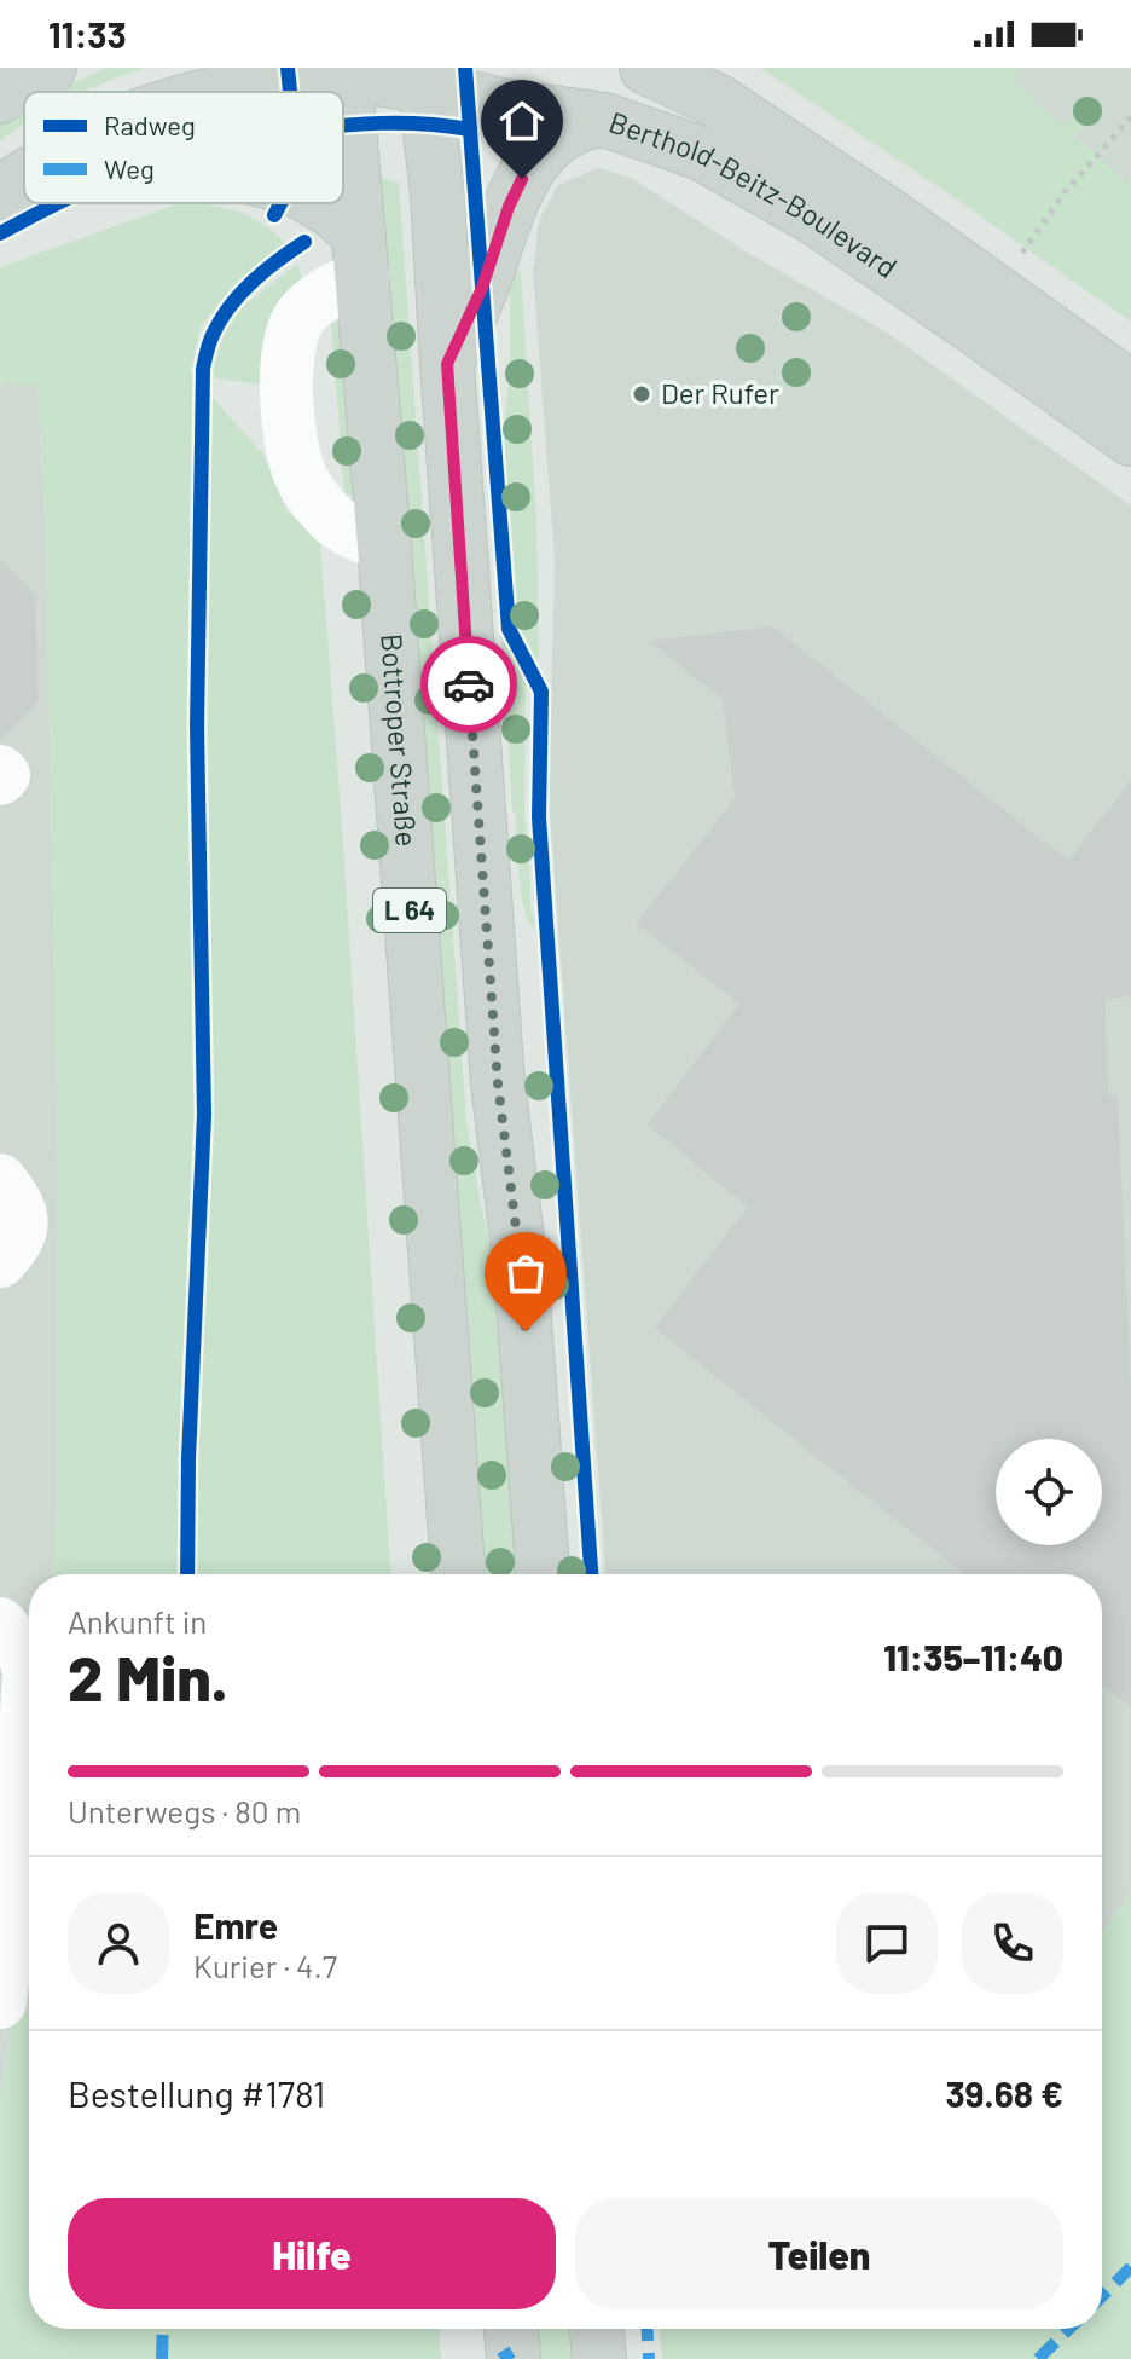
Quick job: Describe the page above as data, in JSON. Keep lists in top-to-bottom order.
{
  "streets": {
    "main road": ["Berthold-Beitz-Boulevard", "Bottroper Straße", "L 64"]
  },
  "crossings": [
    ["Berthold-Beitz-Boulevard", "Bottroper Straße"],
    ["Berthold-Beitz-Boulevard", "L 64"]
  ],
  "places": ["Der Rufer"],
  "legend": ["Radweg", "Weg"],
  "page": {
    "status": "11:33",
    "heading": ["2 Min.", "Ankunft in", "11:35–11:40"],
    "panel": [
      "Emre",
      "Kurier · 4.7",
      "Bestellung #1781",
      "39.68 €"
    ],
    "bar": "Unterwegs · 80 m",
    "buttons": ["Hilfe", "Teilen"]
  }
}
